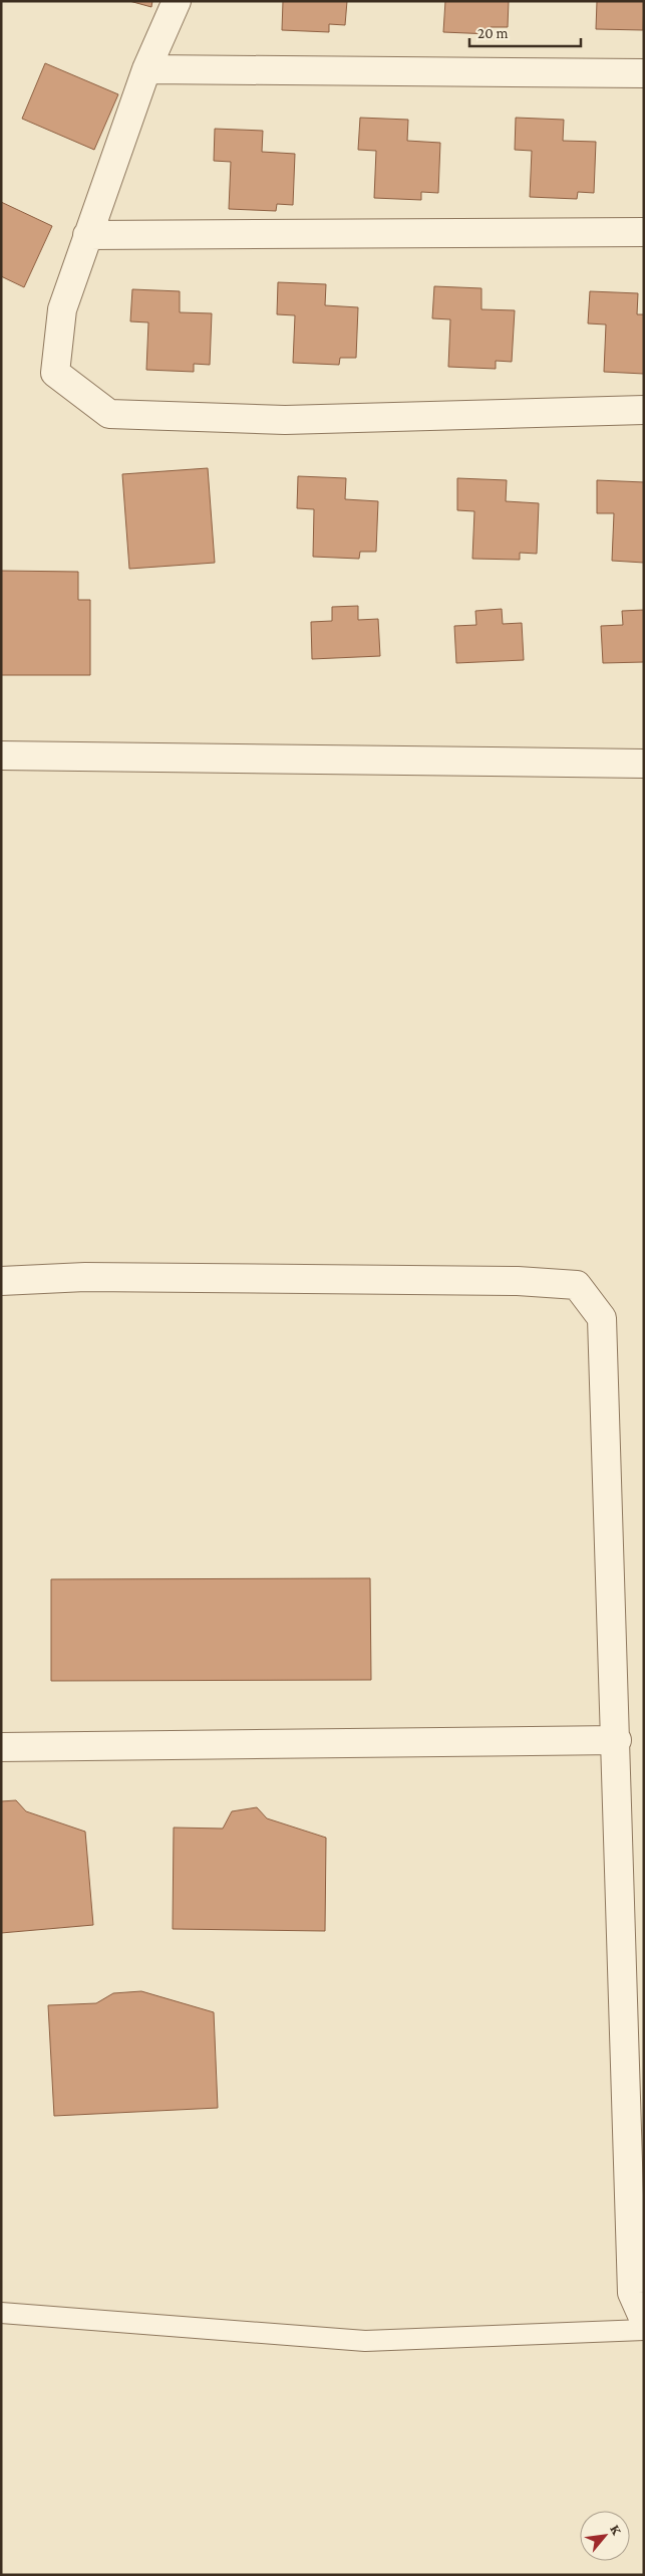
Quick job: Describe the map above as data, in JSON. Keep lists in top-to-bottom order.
{
  "scale_bar": "20 m",
  "north": "top right"
}
